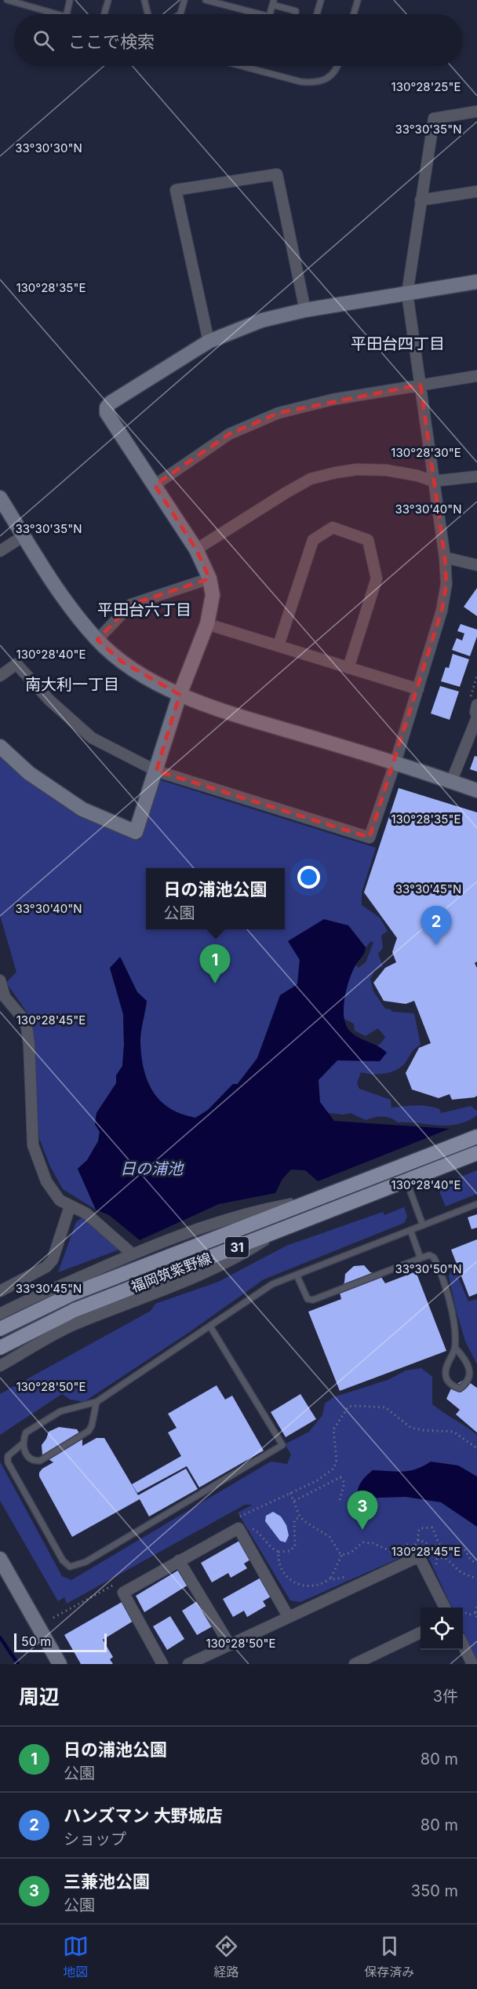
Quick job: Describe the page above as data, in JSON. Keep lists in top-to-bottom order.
{
  "streets": {
    "main road": ["31", "福岡筑紫野線"]
  },
  "districts": ["平田台四丁目", "平田台六丁目", "南大利一丁目"],
  "water": ["日の浦池"],
  "scale_bar": "50 m",
  "page": {
    "search": "ここで検索",
    "popup": ["日の浦池公園", "公園"],
    "pins": ["2", "1", "3"],
    "scale": "50 m",
    "heading": ["周辺", "3件"],
    "list": [
      {
        "mark": "1",
        "name": "日の浦池公園",
        "note": "公園",
        "value": "80 m"
      },
      {
        "mark": "2",
        "name": "ハンズマン 大野城店",
        "note": "ショップ",
        "value": "80 m"
      },
      {
        "mark": "3",
        "name": "三兼池公園",
        "note": "公園",
        "value": "350 m"
      }
    ],
    "nav": ["地図", "経路", "保存済み"]
  },
  "coordinates": [
    "130°28'25\"E",
    "33°30'35\"N",
    "33°30'30\"N",
    "130°28'35\"E",
    "130°28'30\"E",
    "33°30'40\"N",
    "130°28'40\"E",
    "33°30'45\"N",
    "130°28'45\"E",
    "33°30'50\"N",
    "130°28'50\"E"
  ]
}
